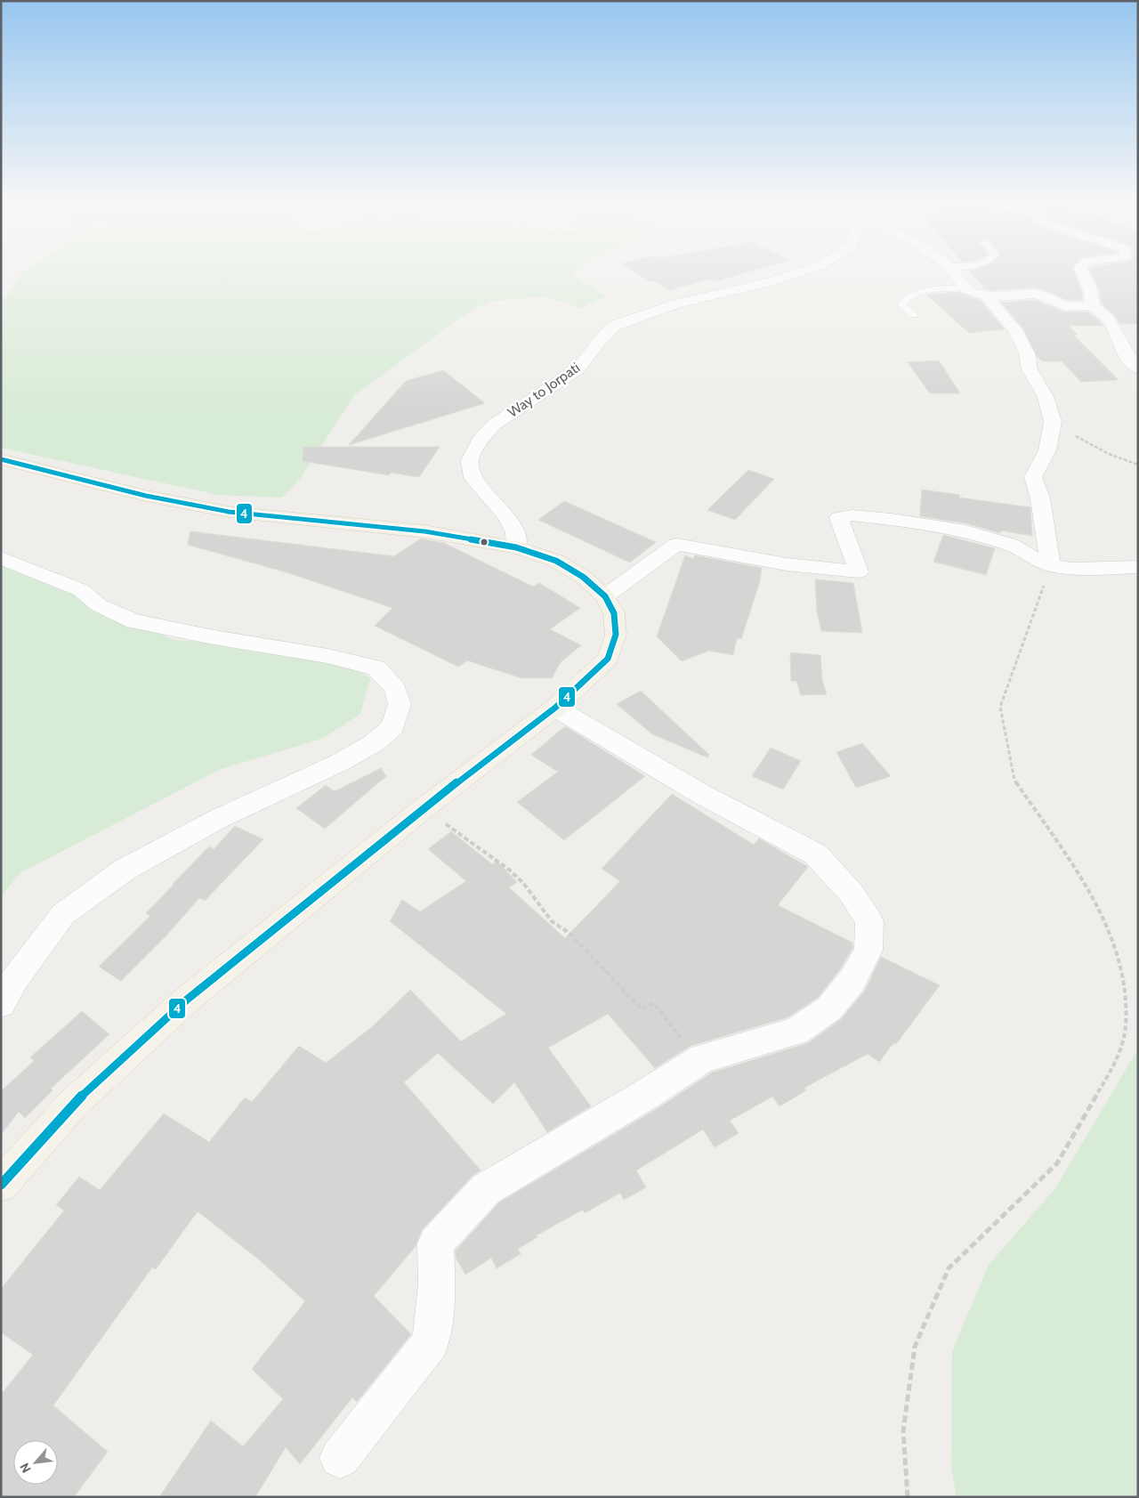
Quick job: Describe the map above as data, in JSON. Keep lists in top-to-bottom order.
{
  "streets": {
    "street": ["Way to Jorpati"]
  },
  "lines": ["transit line 4"],
  "north": "bottom left"
}
